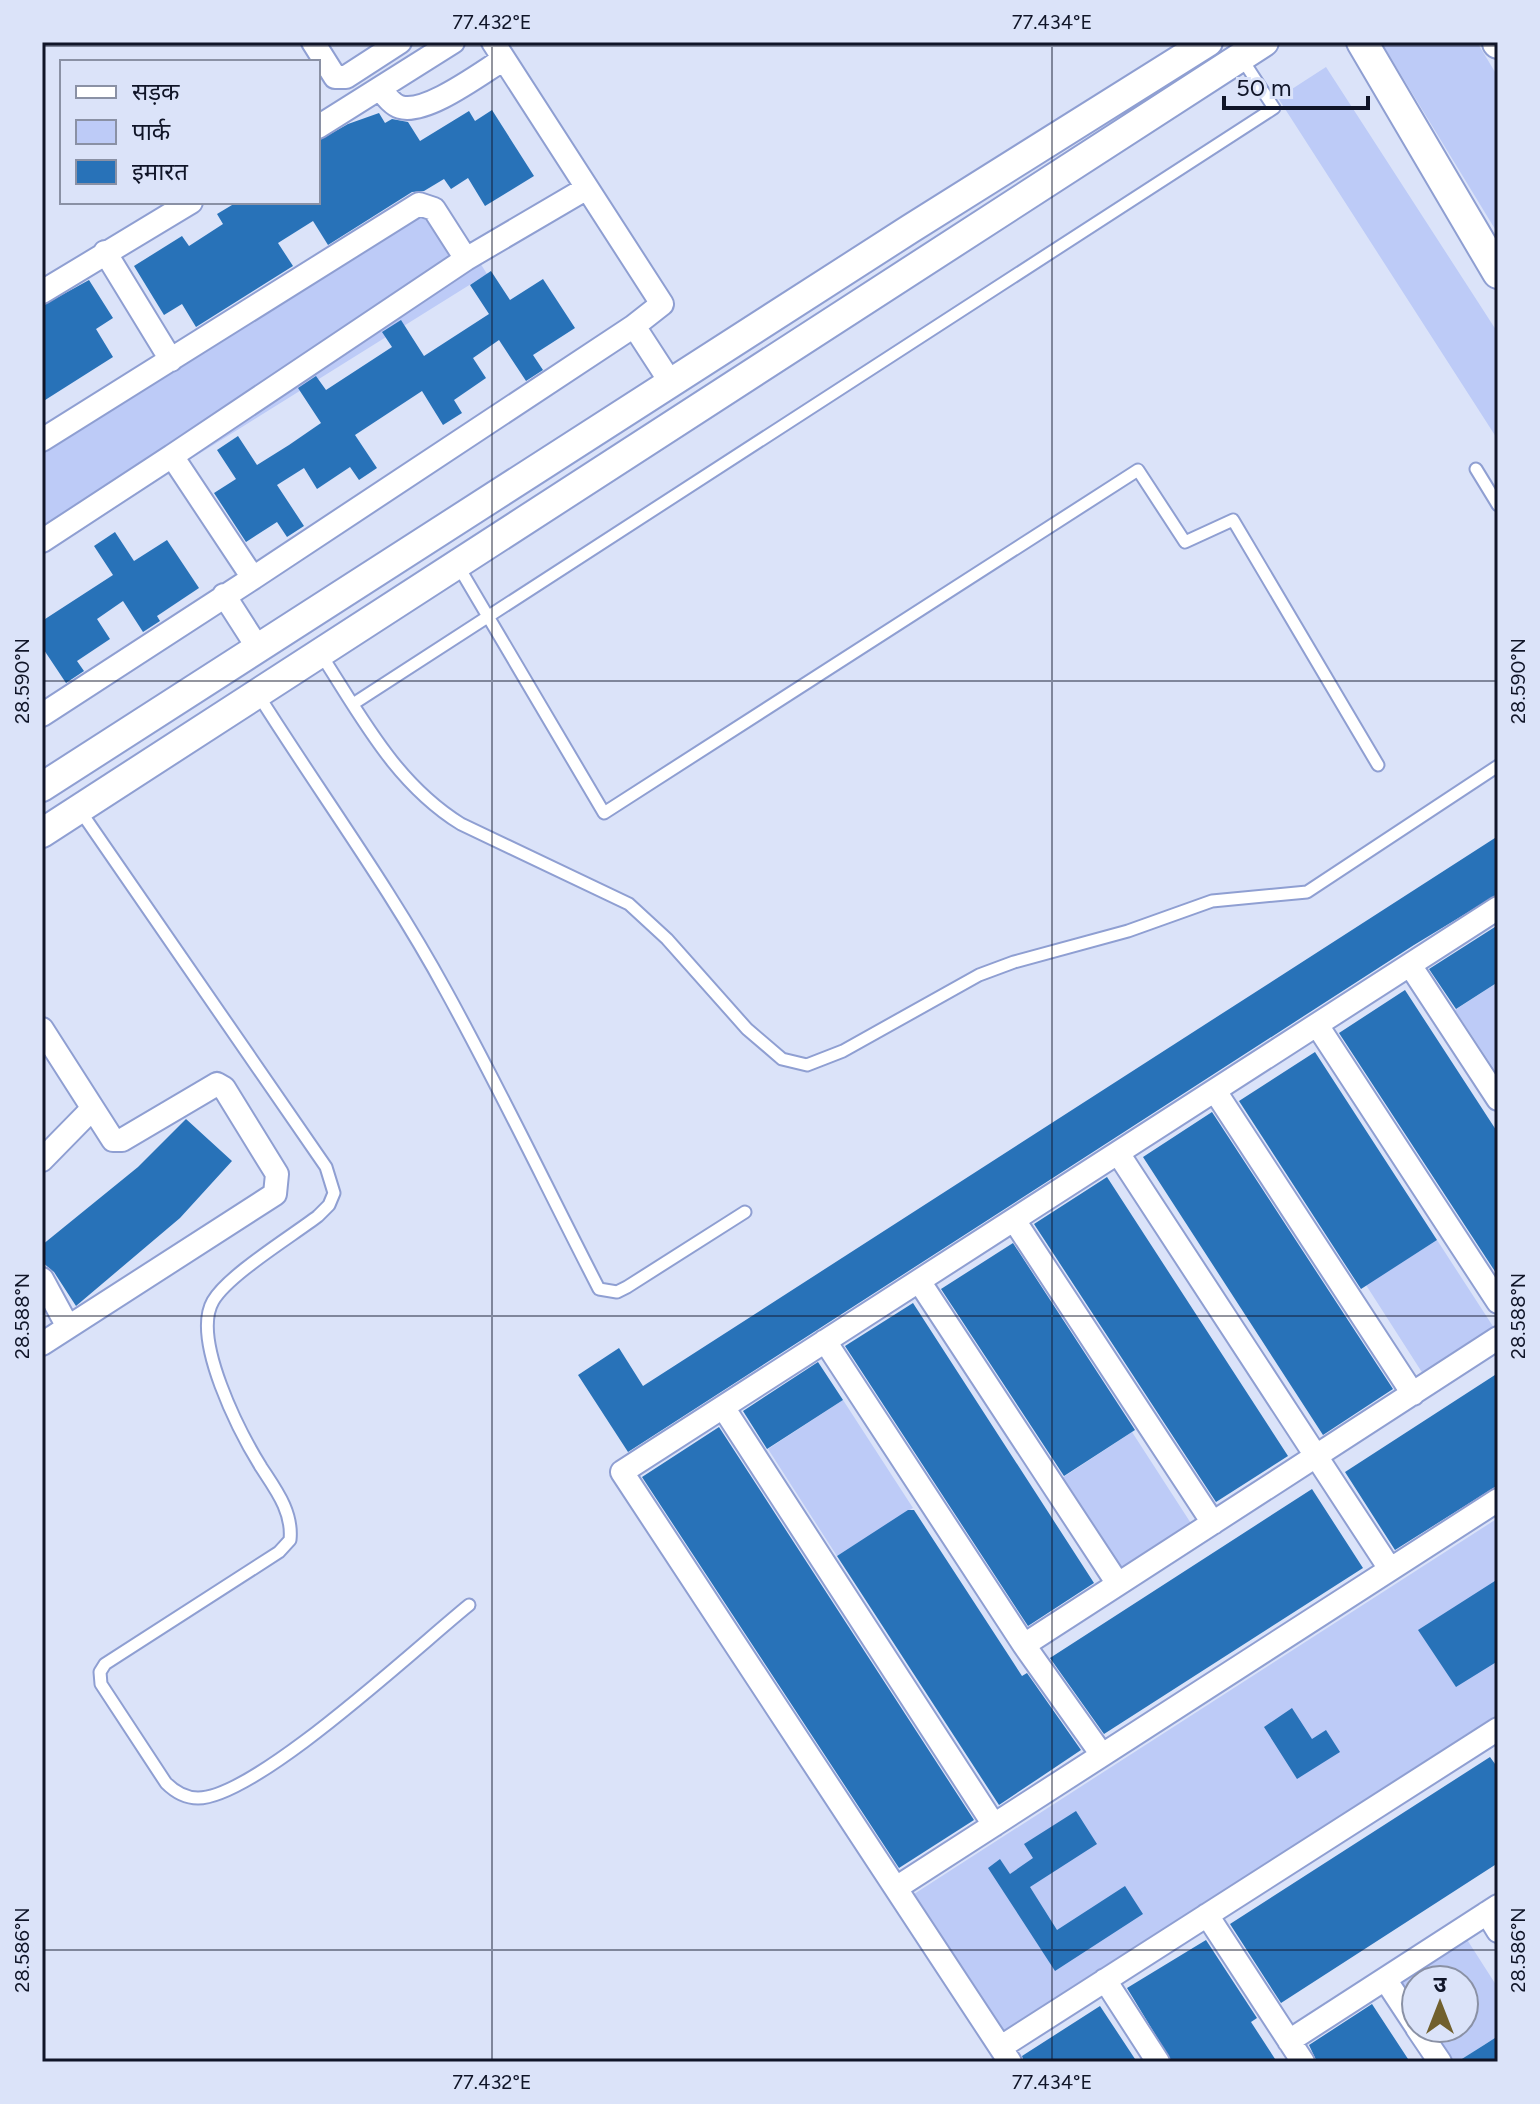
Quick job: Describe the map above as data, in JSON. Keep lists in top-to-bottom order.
{
  "legend": ["सड़क", "पार्क", "इमारत"],
  "scale_bar": "50 m",
  "north": "top",
  "coordinates": [
    "77.432°E",
    "77.434°E",
    "28.590°N",
    "28.588°N",
    "28.586°N"
  ]
}
